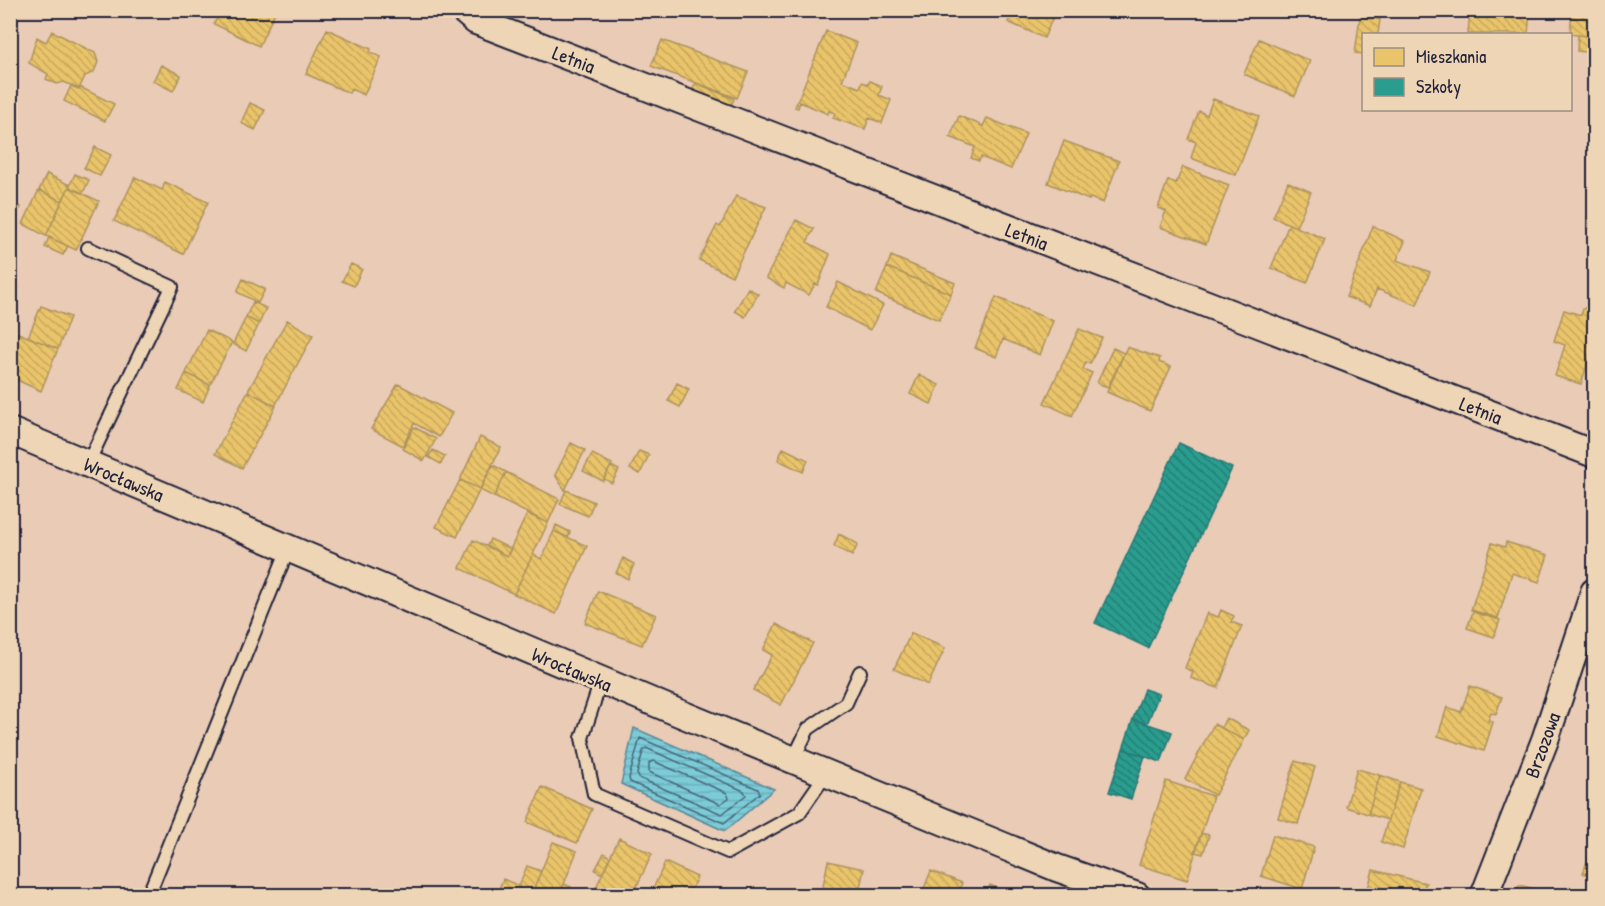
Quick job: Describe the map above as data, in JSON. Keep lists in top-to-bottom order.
{
  "streets": {
    "street": ["Letnia", "Wrocławska", "Brzozowa"]
  },
  "legend": ["Mieszkania", "Szkoły"]
}
